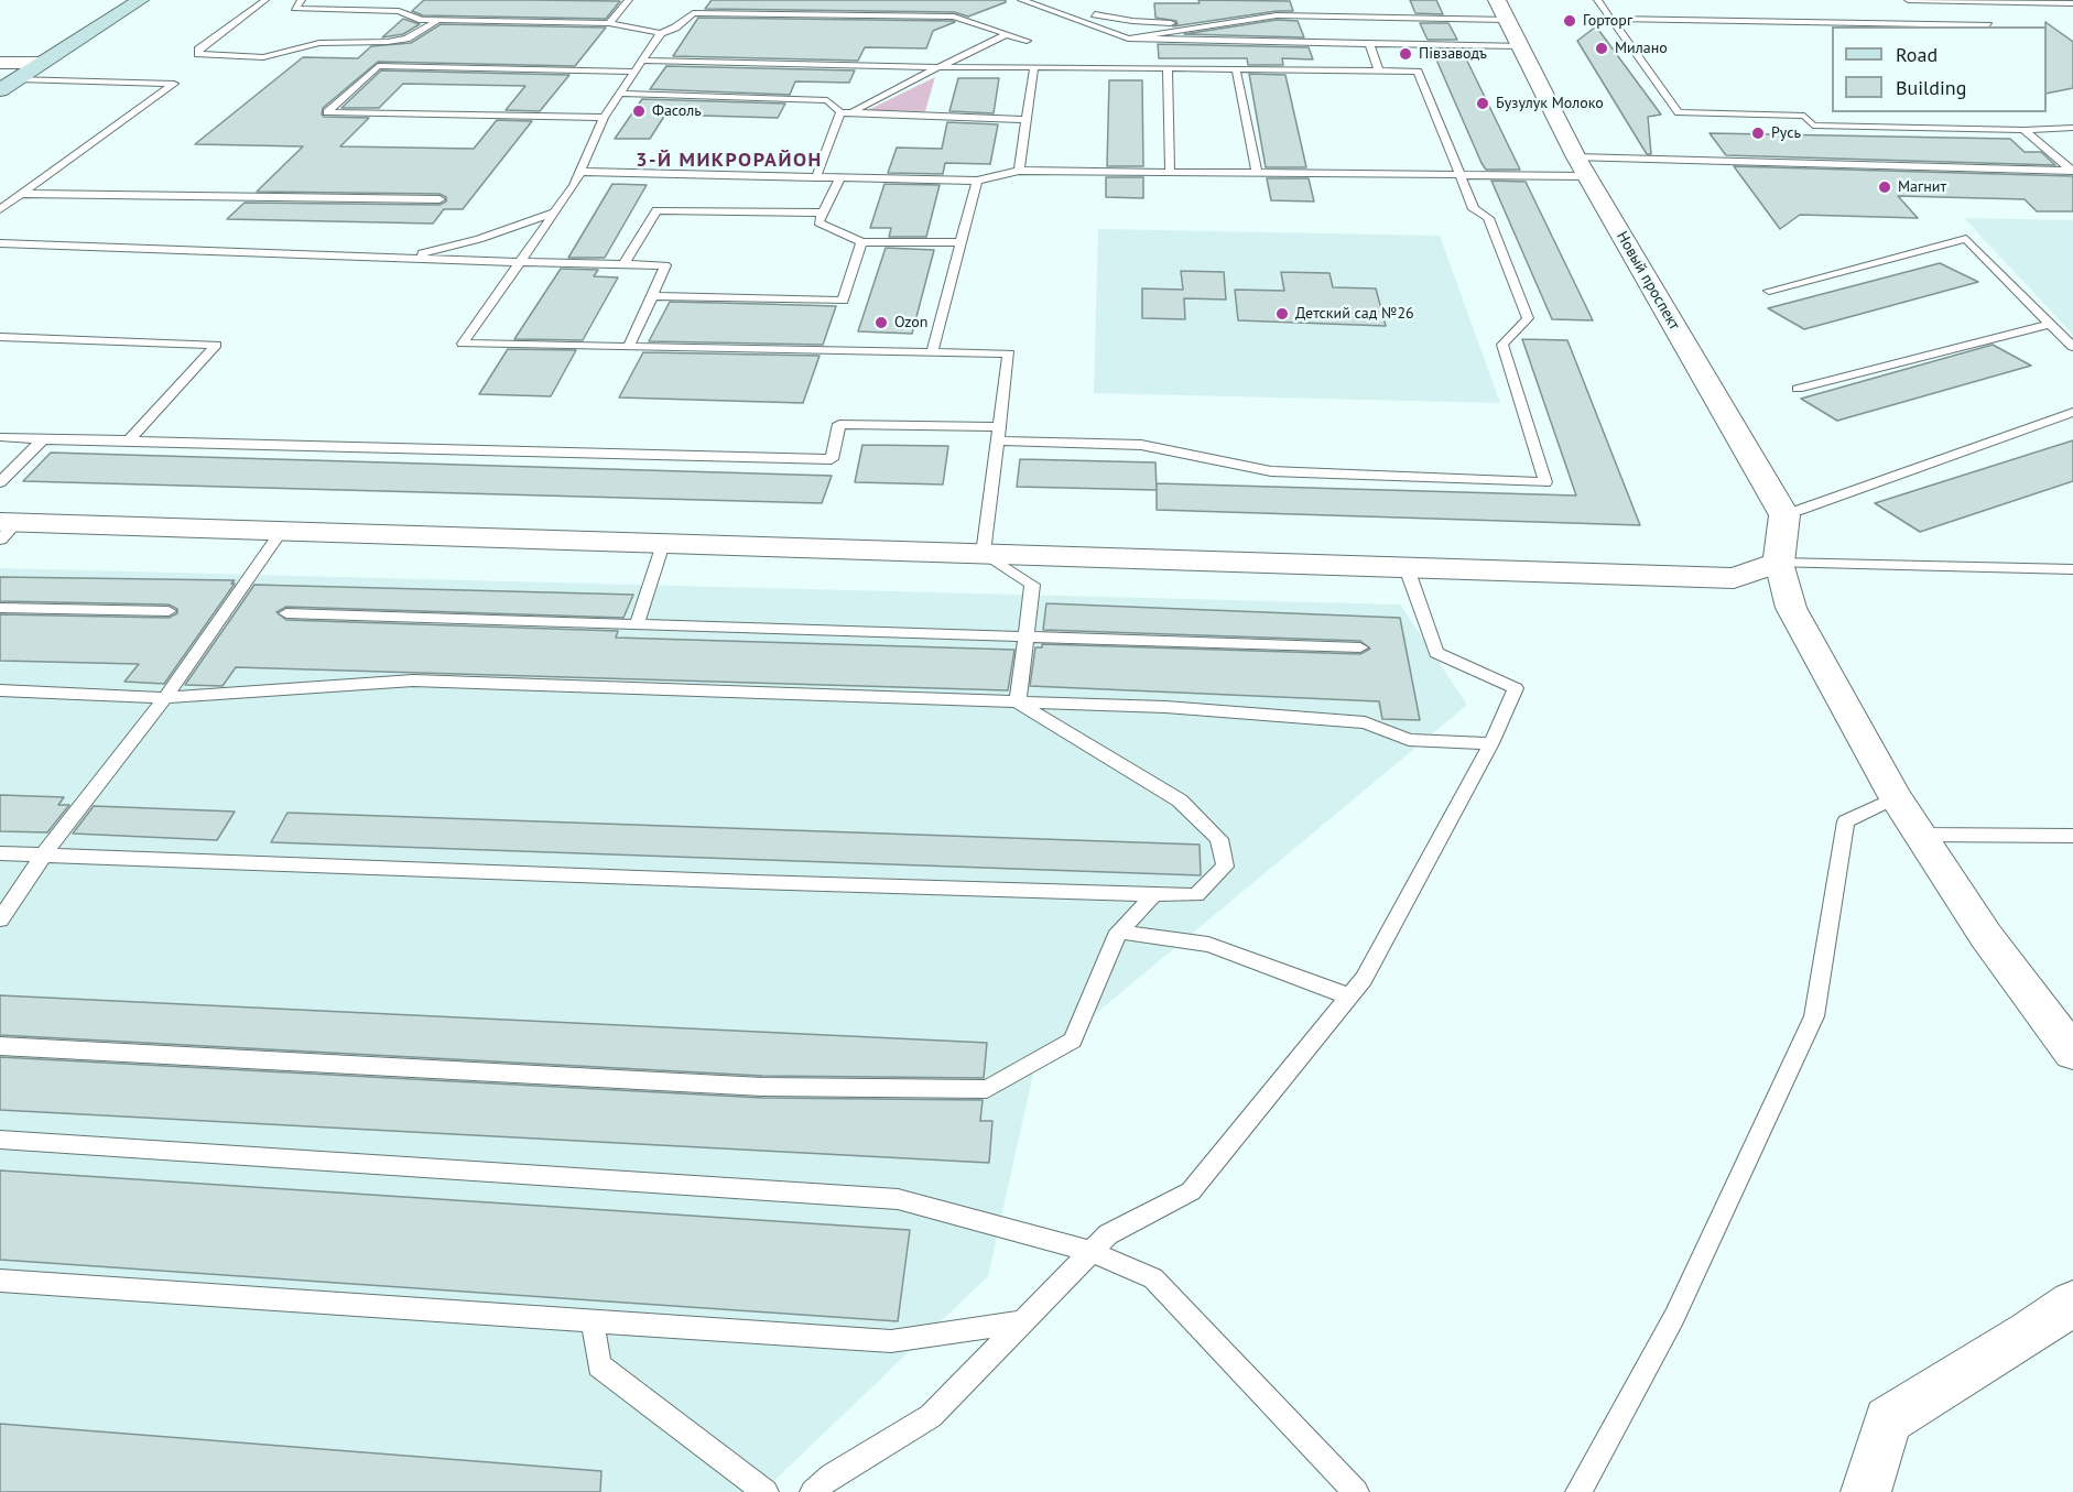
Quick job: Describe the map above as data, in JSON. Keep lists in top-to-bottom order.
{
  "streets": {
    "street": ["Новый проспект"]
  },
  "districts": ["3-Й МИКРОРАЙОН"],
  "places": [
    "Горторг",
    "Милано",
    "Півзаводъ",
    "Бузулук Молоко",
    "Фасоль",
    "Русь",
    "Магнит",
    "Детский сад №26",
    "Ozon"
  ],
  "legend": ["Road", "Building"]
}
